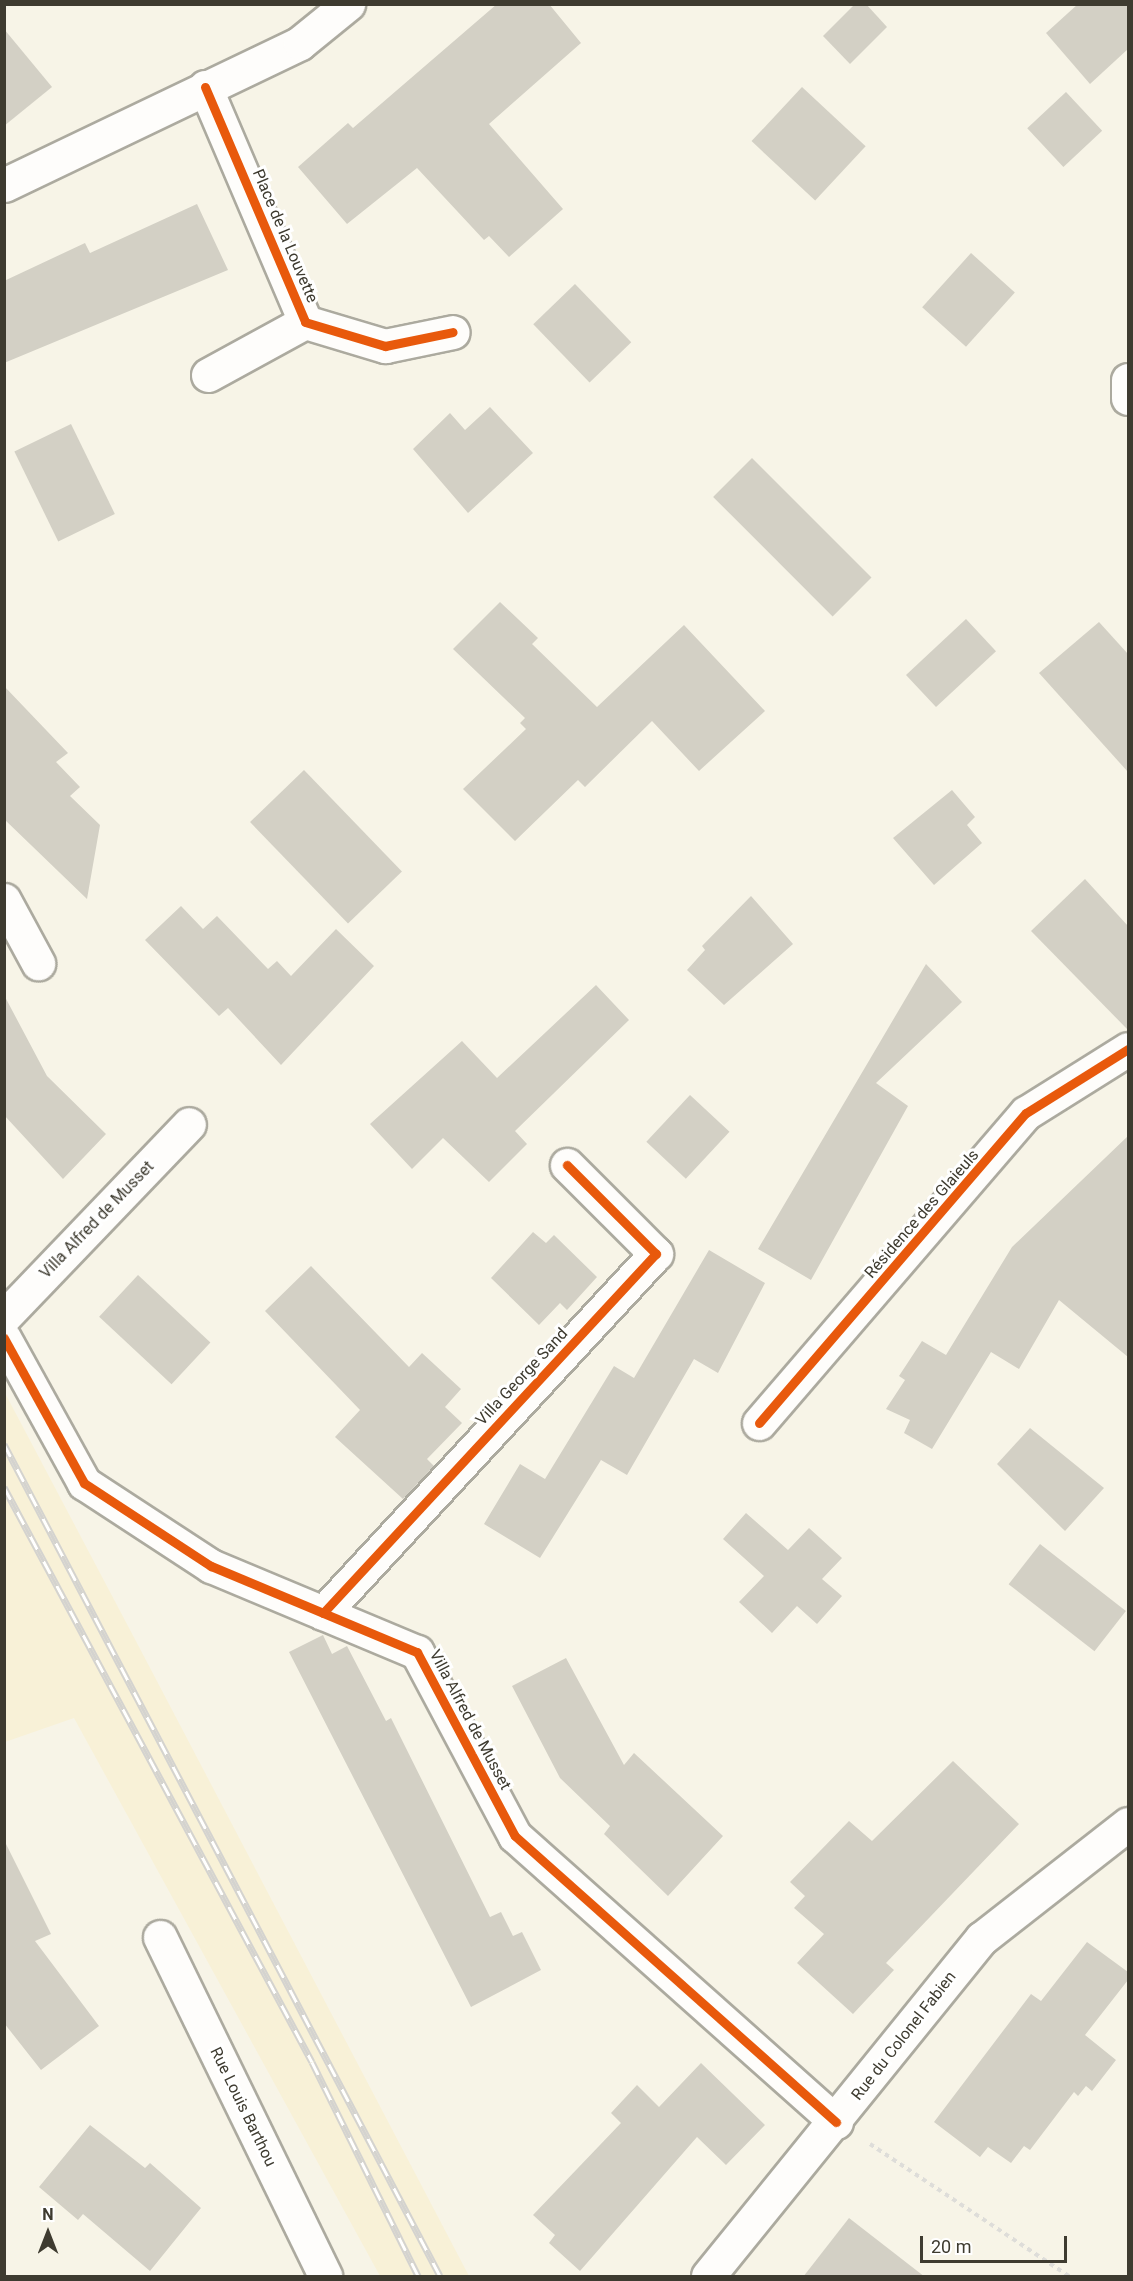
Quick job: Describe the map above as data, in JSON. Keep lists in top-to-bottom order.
{
  "streets": {
    "street": [
      "Place de la Louvette",
      "Résidence des Glaieuls",
      "Villa Alfred de Musset",
      "Villa George Sand",
      "Rue du Colonel Fabien",
      "Rue Louis Barthou"
    ]
  },
  "crossings": [
    ["Villa Alfred de Musset", "Villa George Sand"],
    ["Villa Alfred de Musset", "Rue du Colonel Fabien"]
  ],
  "scale_bar": "20 m",
  "north": "top"
}
